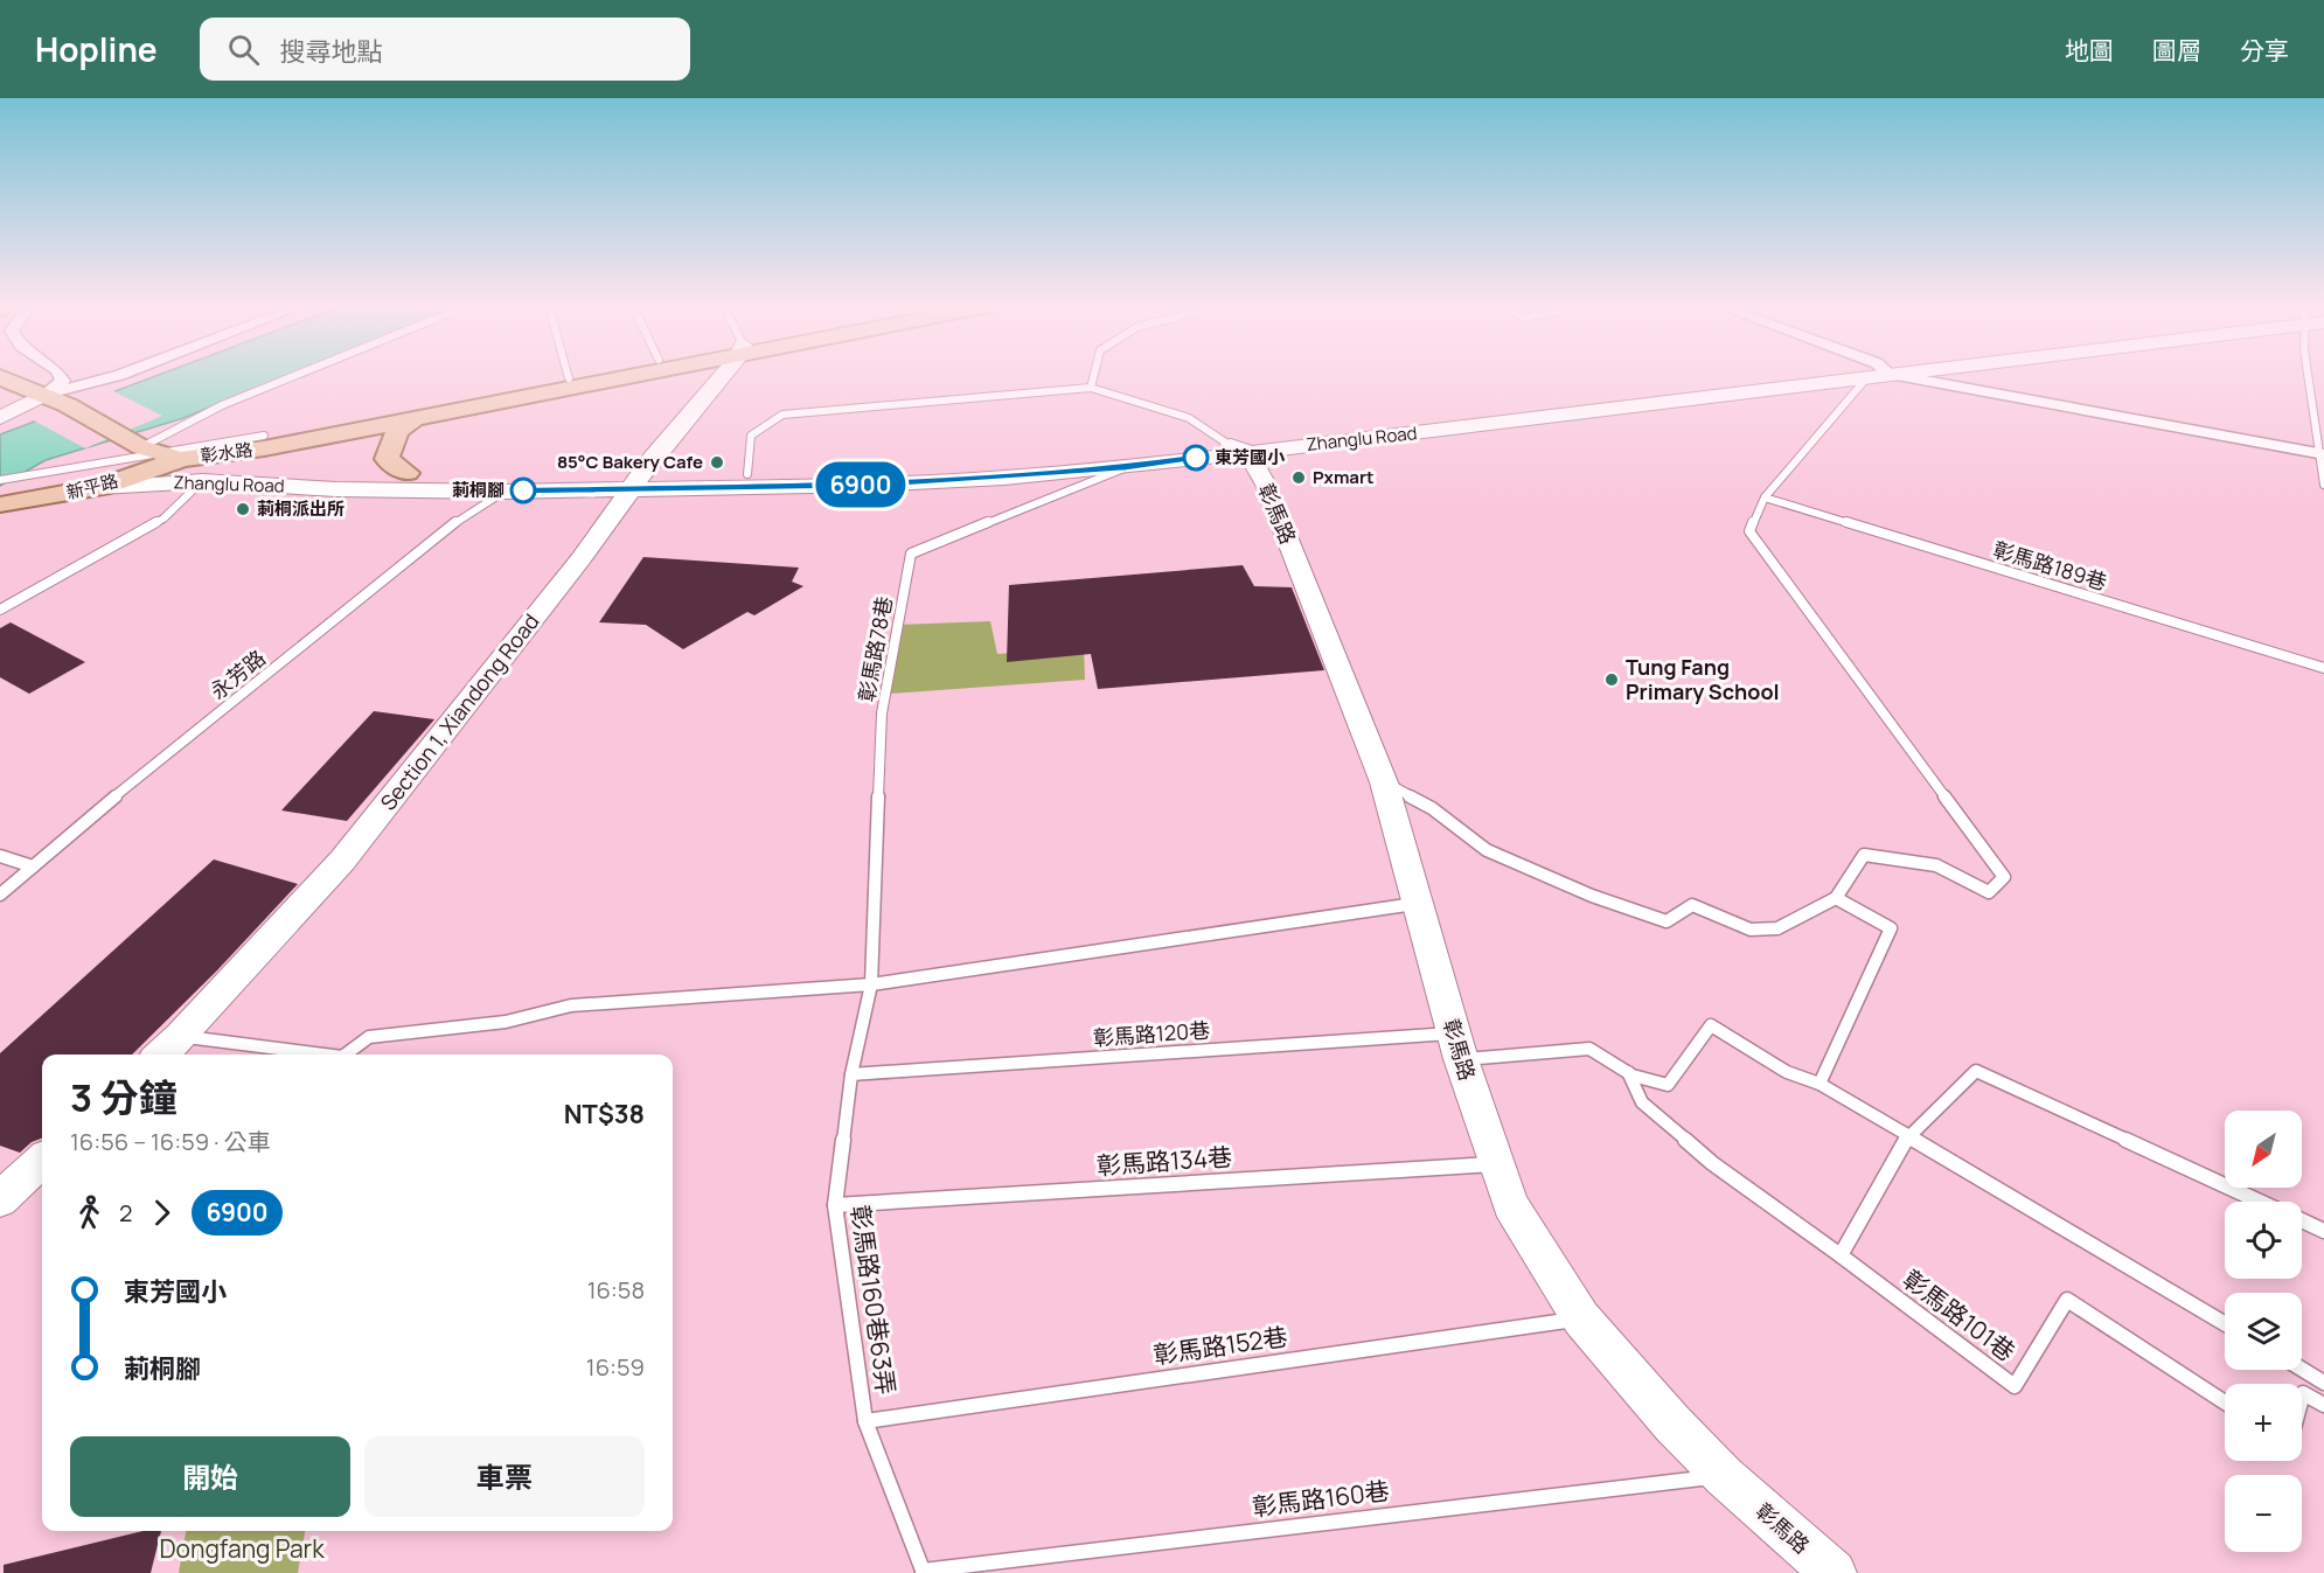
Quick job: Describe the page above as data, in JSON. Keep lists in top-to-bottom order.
{
  "streets": {
    "main road": [
      "Zhanglu Road",
      "彰水路",
      "新平路",
      "彰馬路",
      "Section 1, Xiandong Road"
    ],
    "lane": [
      "彰馬路189巷",
      "彰馬路78巷",
      "永芳路",
      "彰馬路120巷",
      "彰馬路134巷",
      "彰馬路160巷63弄",
      "彰馬路101巷",
      "彰馬路152巷",
      "彰馬路160巷"
    ]
  },
  "crossings": [
    ["Zhanglu Road", "彰水路"],
    ["Zhanglu Road", "新平路"],
    ["Zhanglu Road", "彰馬路"],
    ["Zhanglu Road", "彰馬路78巷"],
    ["Zhanglu Road", "永芳路"],
    ["Zhanglu Road", "Section 1, Xiandong Road"],
    ["彰水路", "新平路"],
    ["彰馬路", "彰馬路120巷"],
    ["彰馬路", "彰馬路134巷"],
    ["彰馬路", "彰馬路152巷"],
    ["彰馬路", "彰馬路160巷"],
    ["彰馬路78巷", "彰馬路160巷63弄"],
    ["彰馬路120巷", "彰馬路160巷63弄"],
    ["彰馬路134巷", "彰馬路160巷63弄"],
    ["彰馬路160巷63弄", "彰馬路152巷"],
    ["彰馬路160巷63弄", "彰馬路160巷"]
  ],
  "parks": ["Dongfang Park"],
  "places": [
    "東芳國小",
    "85°C Bakery Cafe",
    "Pxmart",
    "莿桐腳",
    "莿桐派出所",
    "Tung Fang Primary School"
  ],
  "lines": ["bus line 6900"],
  "north": "bottom left",
  "page": {
    "header": "Hopline",
    "search": "搜尋地點",
    "nav": ["地圖", "圖層", "分享"],
    "on_map": "6900",
    "heading": ["3 分鐘", "16:56 – 16:59 · 公車", "NT$38"],
    "map_buttons": ["+", "−"],
    "legs": ["2", "6900"],
    "list": [
      {
        "name": "東芳國小",
        "value": "16:58"
      },
      {
        "name": "莿桐腳",
        "value": "16:59"
      }
    ],
    "buttons": ["開始", "車票"]
  }
}
